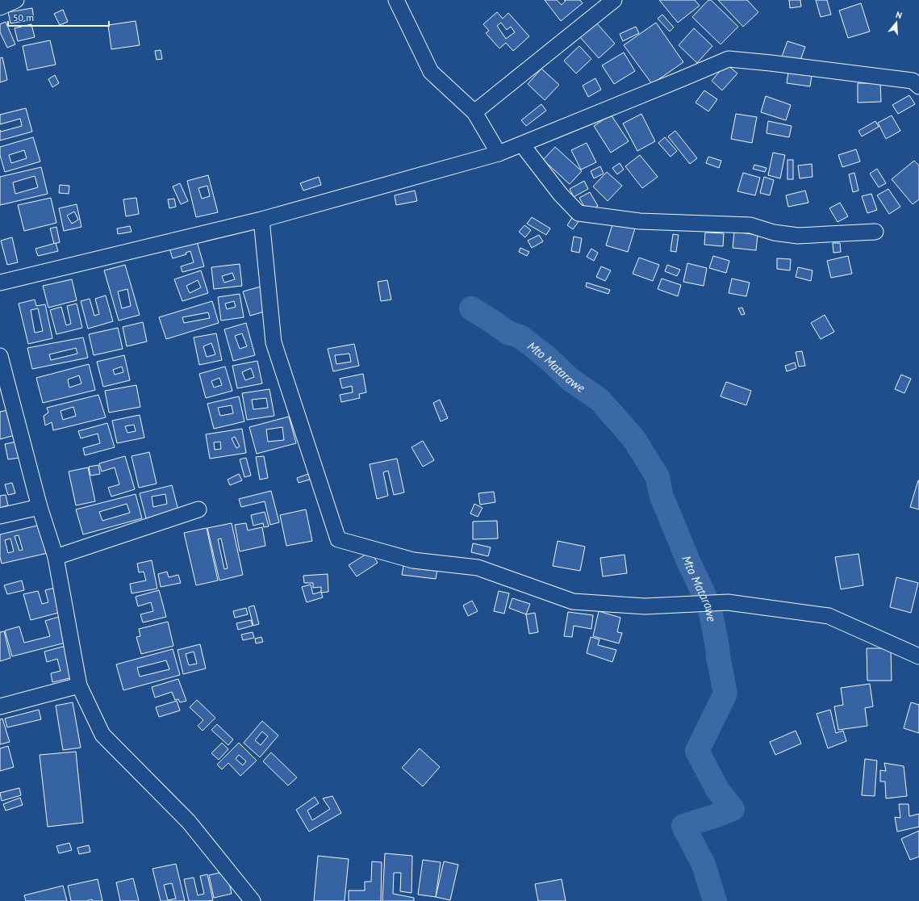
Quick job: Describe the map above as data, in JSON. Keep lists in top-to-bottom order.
{
  "water": ["Mto Matarawe"],
  "scale_bar": "50 m",
  "north": "top"
}
